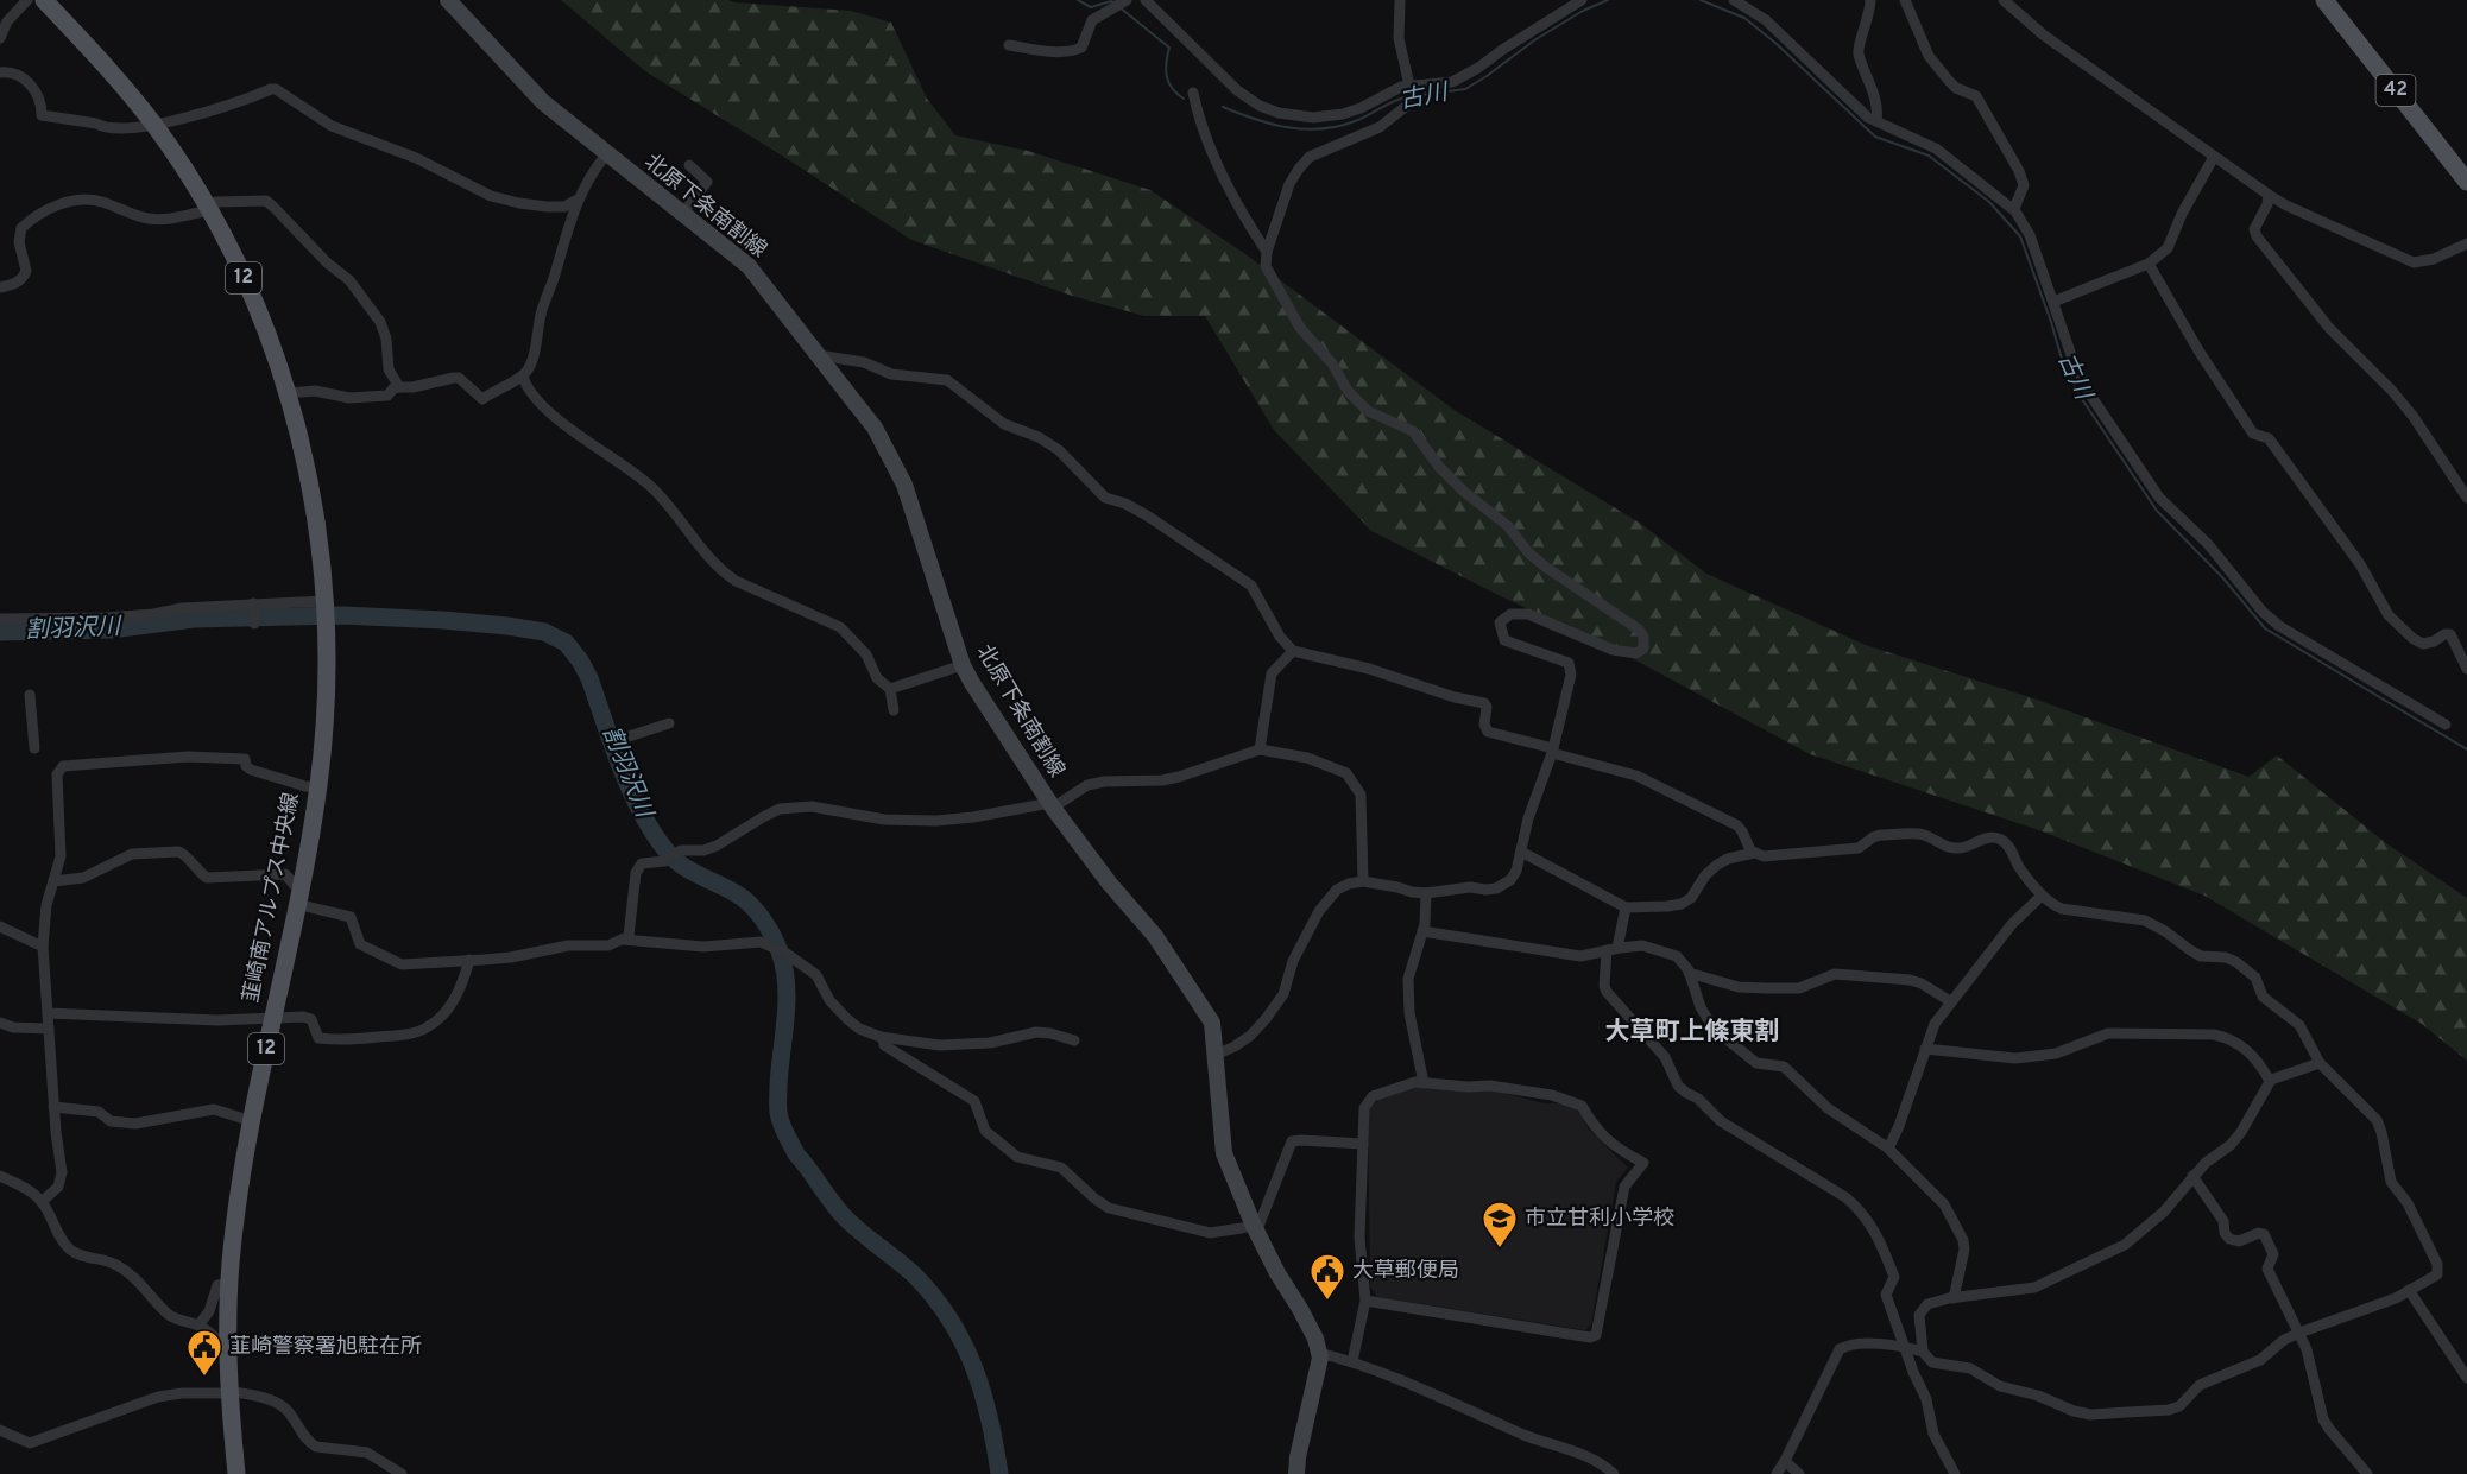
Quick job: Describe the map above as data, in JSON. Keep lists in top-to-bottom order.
{
  "streets": {
    "main road": [
      "42",
      "北原下条南割線",
      "12",
      "韮崎南アルプス中央線"
    ]
  },
  "districts": ["大草町上條東割"],
  "water": ["古川", "割羽沢川"],
  "places": {
    "school or university": ["市立甘利小学校"],
    "public building": ["大草郵便局", "韮崎警察署旭駐在所"]
  }
}
